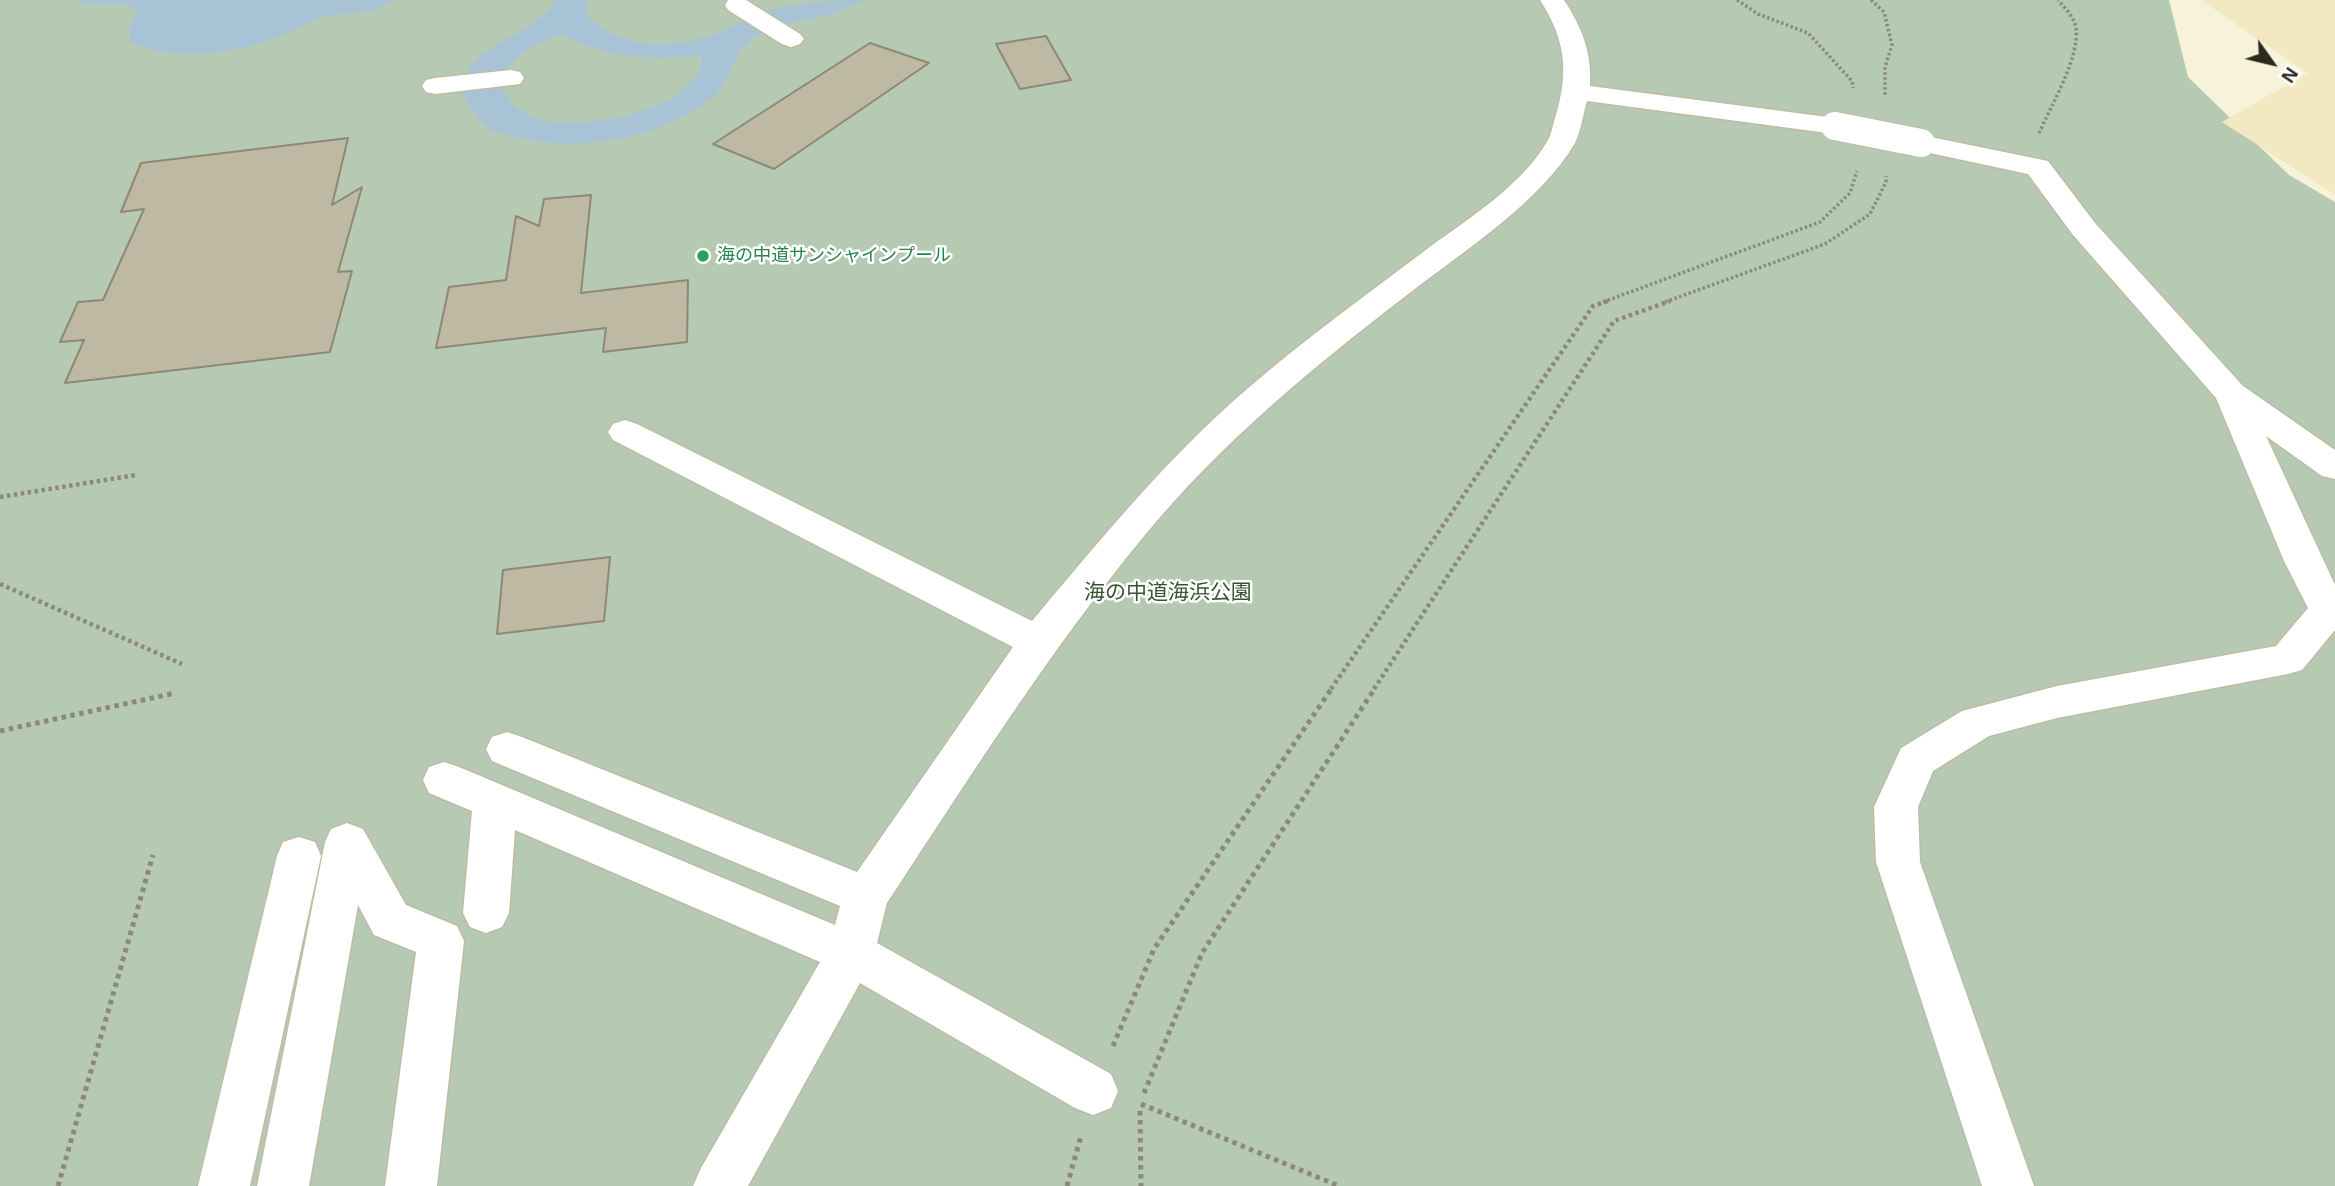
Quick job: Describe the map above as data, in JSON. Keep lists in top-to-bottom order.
{
  "parks": ["海の中道海浜公園"],
  "places": ["海の中道サンシャインプール"],
  "north": "bottom right"
}
